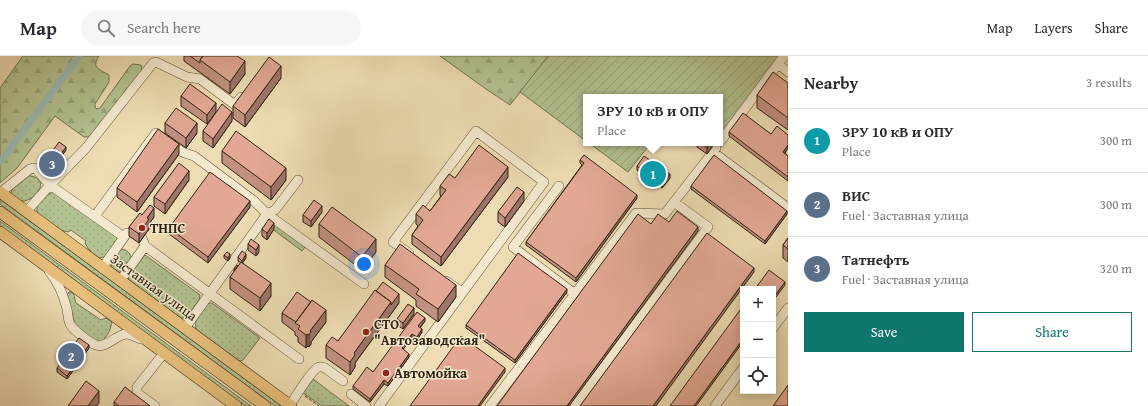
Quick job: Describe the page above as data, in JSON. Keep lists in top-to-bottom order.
{
  "streets": {
    "main road": ["Заставная улица"]
  },
  "places": ["ТНПС", "СТО \"Автозаводская\"", "Автомойка"],
  "page": {
    "header": "Map",
    "search": "Search here",
    "nav": ["Map", "Layers", "Share"],
    "heading": ["Nearby", "3 results"],
    "popup": ["ЗРУ 10 кВ и ОПУ", "Place"],
    "list": [
      {
        "mark": "1",
        "name": "ЗРУ 10 кВ и ОПУ",
        "note": "Place",
        "value": "300 m"
      },
      {
        "mark": "2",
        "name": "ВИС",
        "note": "Fuel · Заставная улица",
        "value": "300 m"
      },
      {
        "mark": "3",
        "name": "Татнефть",
        "note": "Fuel · Заставная улица",
        "value": "320 m"
      }
    ],
    "pins": ["3", "1", "2"],
    "map_buttons": ["+", "−"],
    "buttons": ["Save", "Share"]
  }
}
